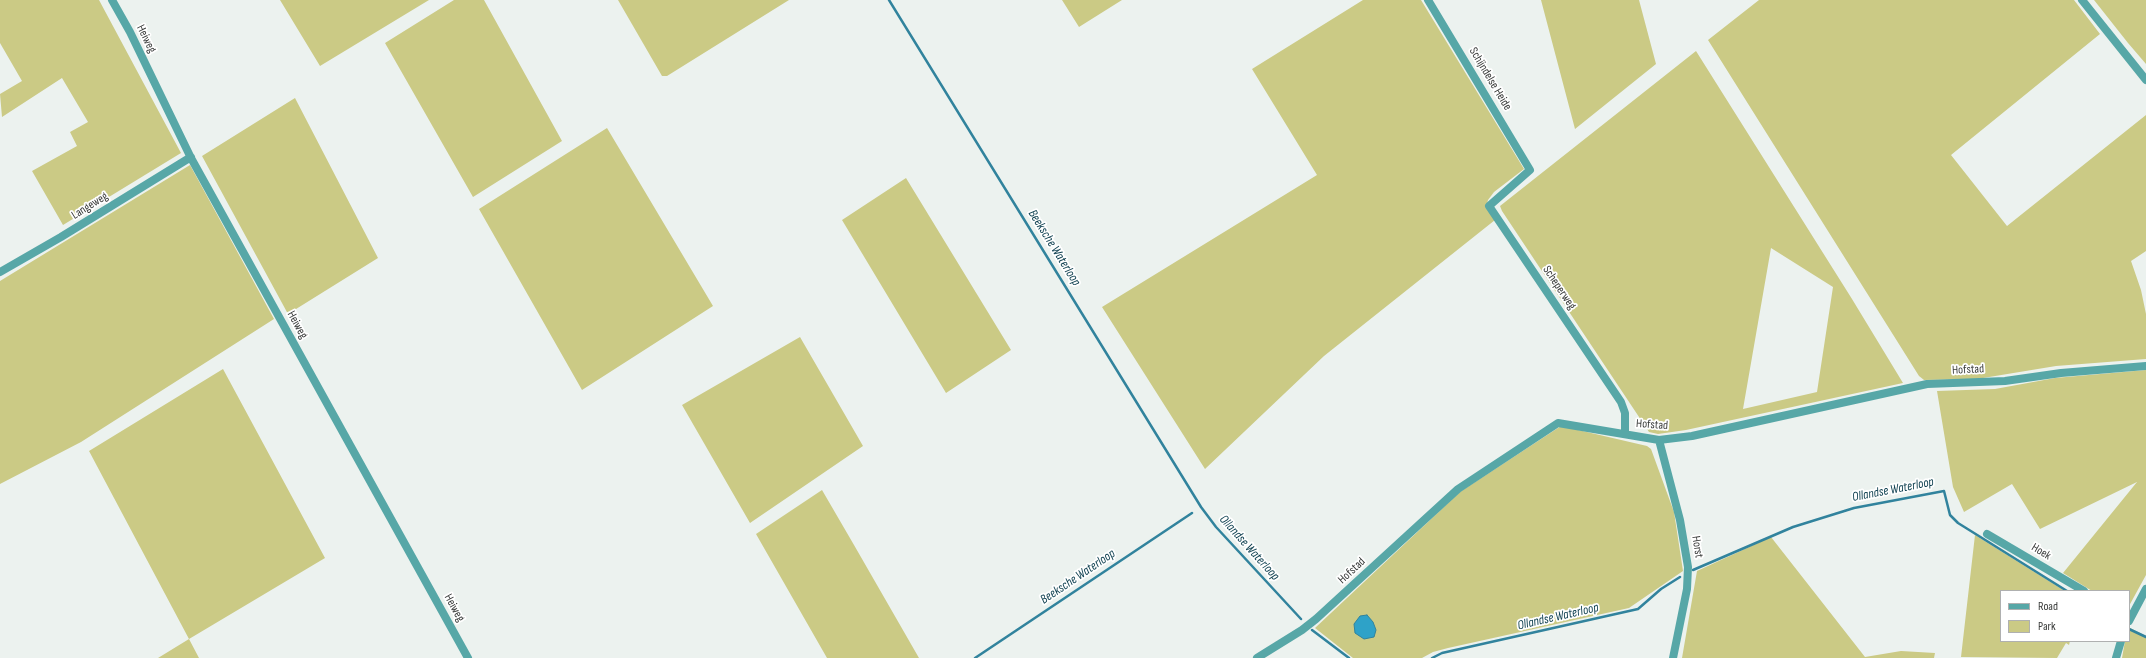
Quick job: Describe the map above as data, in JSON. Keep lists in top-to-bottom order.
{
  "streets": {
    "street": [
      "Heiweg",
      "Schijndelse Heide",
      "Langeweg",
      "Scheperweg",
      "Hofstad",
      "Horst",
      "Hoek"
    ]
  },
  "crossings": [
    ["Heiweg", "Langeweg"],
    ["Schijndelse Heide", "Scheperweg"],
    ["Scheperweg", "Hofstad"],
    ["Hofstad", "Horst"]
  ],
  "water": ["Beeksche Waterloop", "Ollandse Waterloop"],
  "legend": ["Road", "Park"]
}
